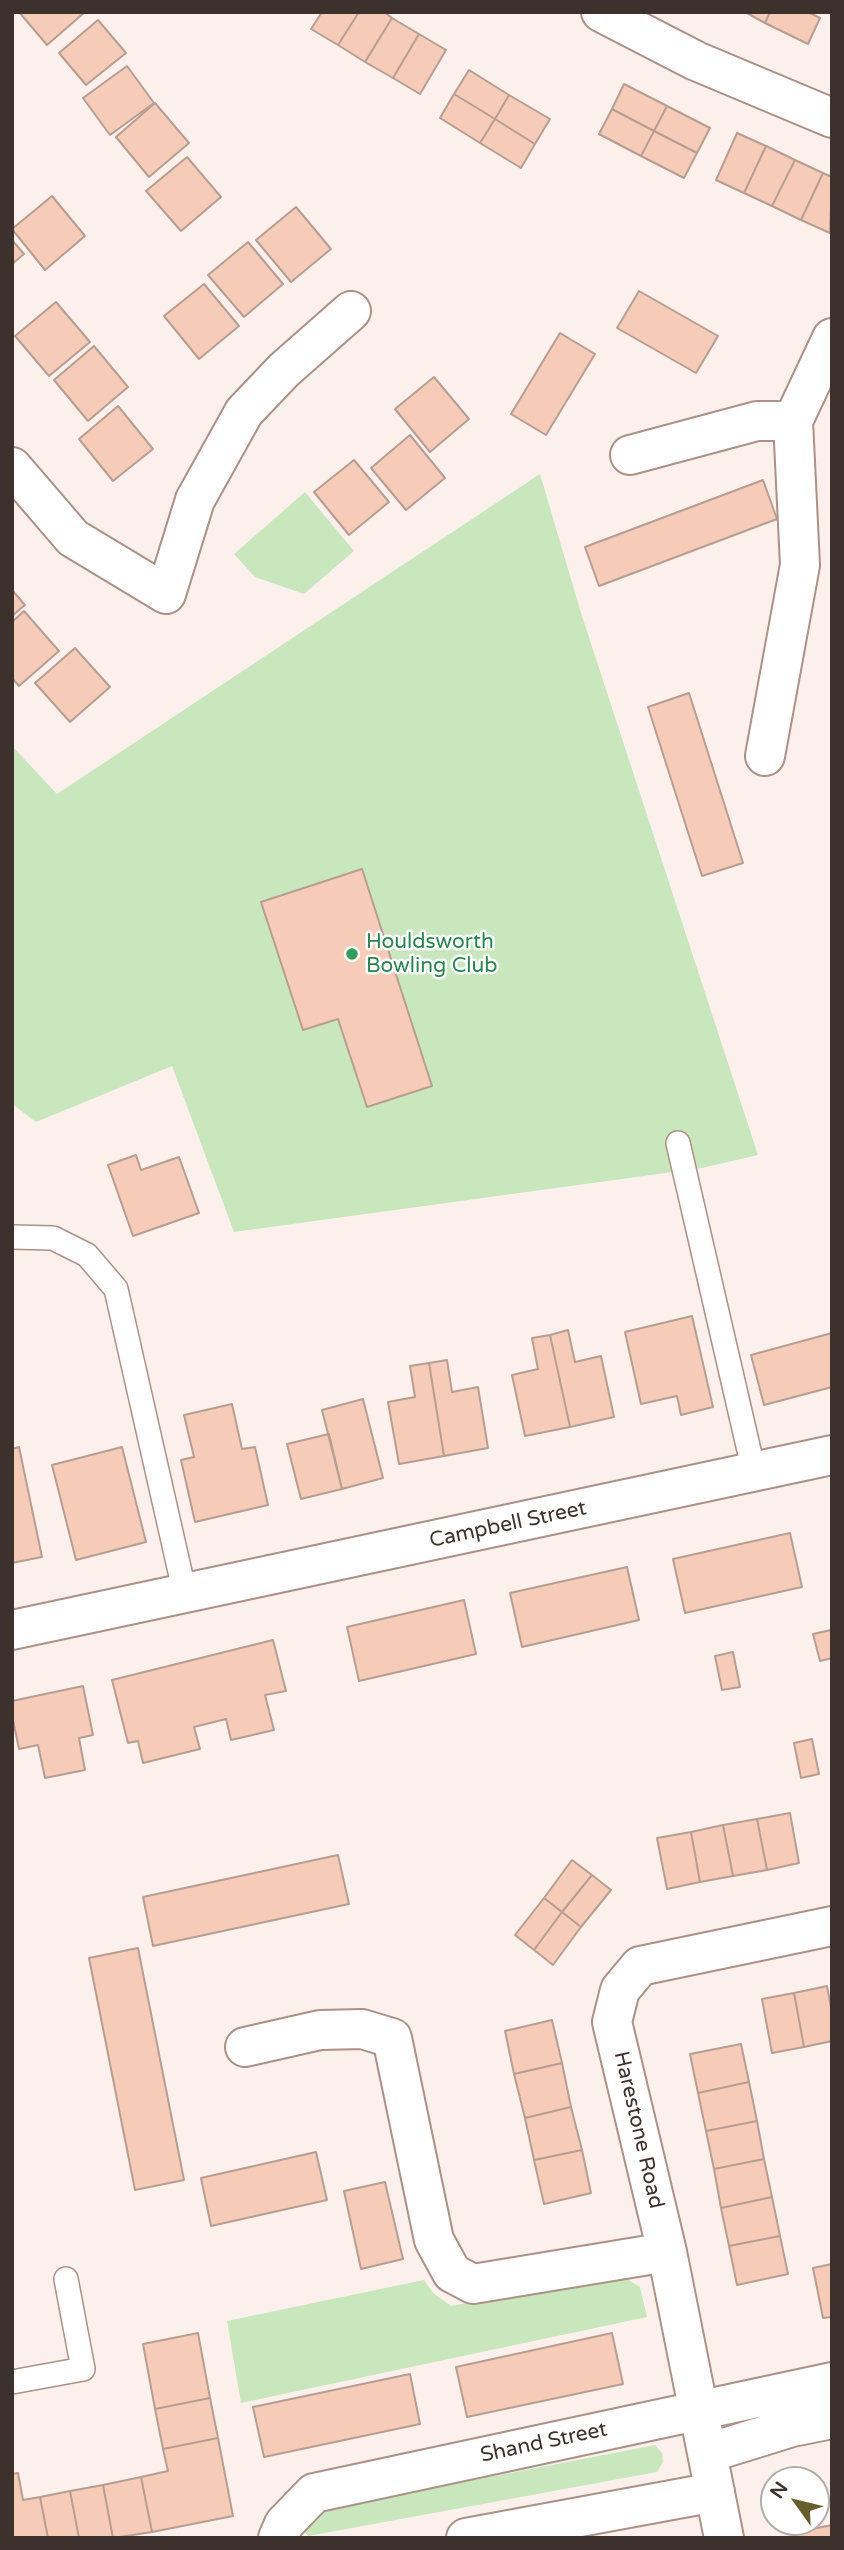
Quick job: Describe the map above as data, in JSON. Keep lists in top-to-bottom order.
{
  "streets": {
    "street": ["Campbell Street", "Harestone Road", "Shand Street"]
  },
  "crossings": [
    ["Harestone Road", "Shand Street"]
  ],
  "places": ["Houldsworth Bowling Club"],
  "north": "top left"
}
